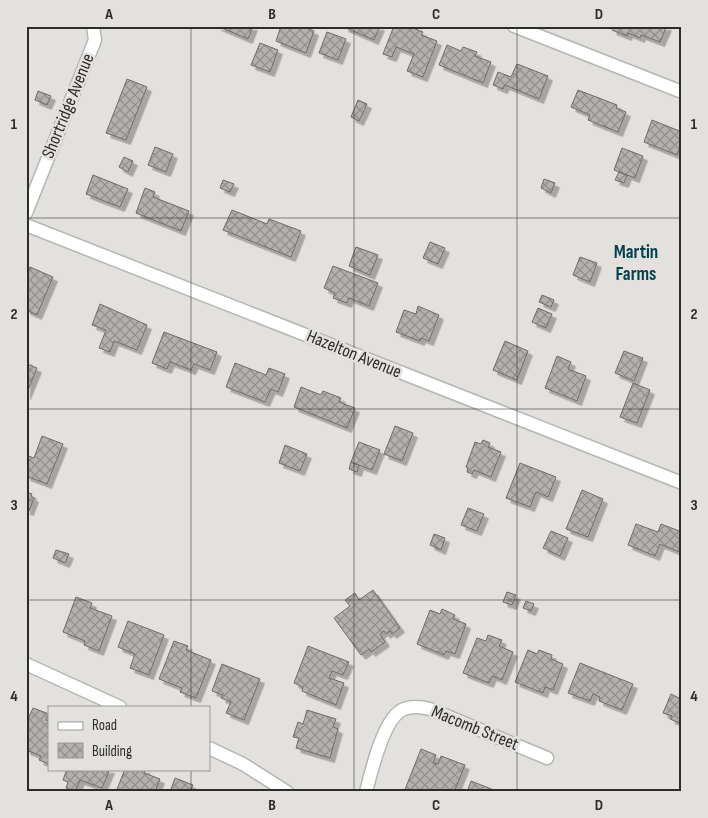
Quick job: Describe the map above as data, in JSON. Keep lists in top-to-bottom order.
{
  "streets": {
    "street": ["Shortridge Avenue", "Hazelton Avenue", "Macomb Street"]
  },
  "districts": ["Martin Farms"],
  "legend": ["Road", "Building"],
  "grid": {
    "columns": [
      "A",
      "B",
      "C",
      "D"
    ],
    "rows": [
      "1",
      "2",
      "3",
      "4"
    ]
  }
}
